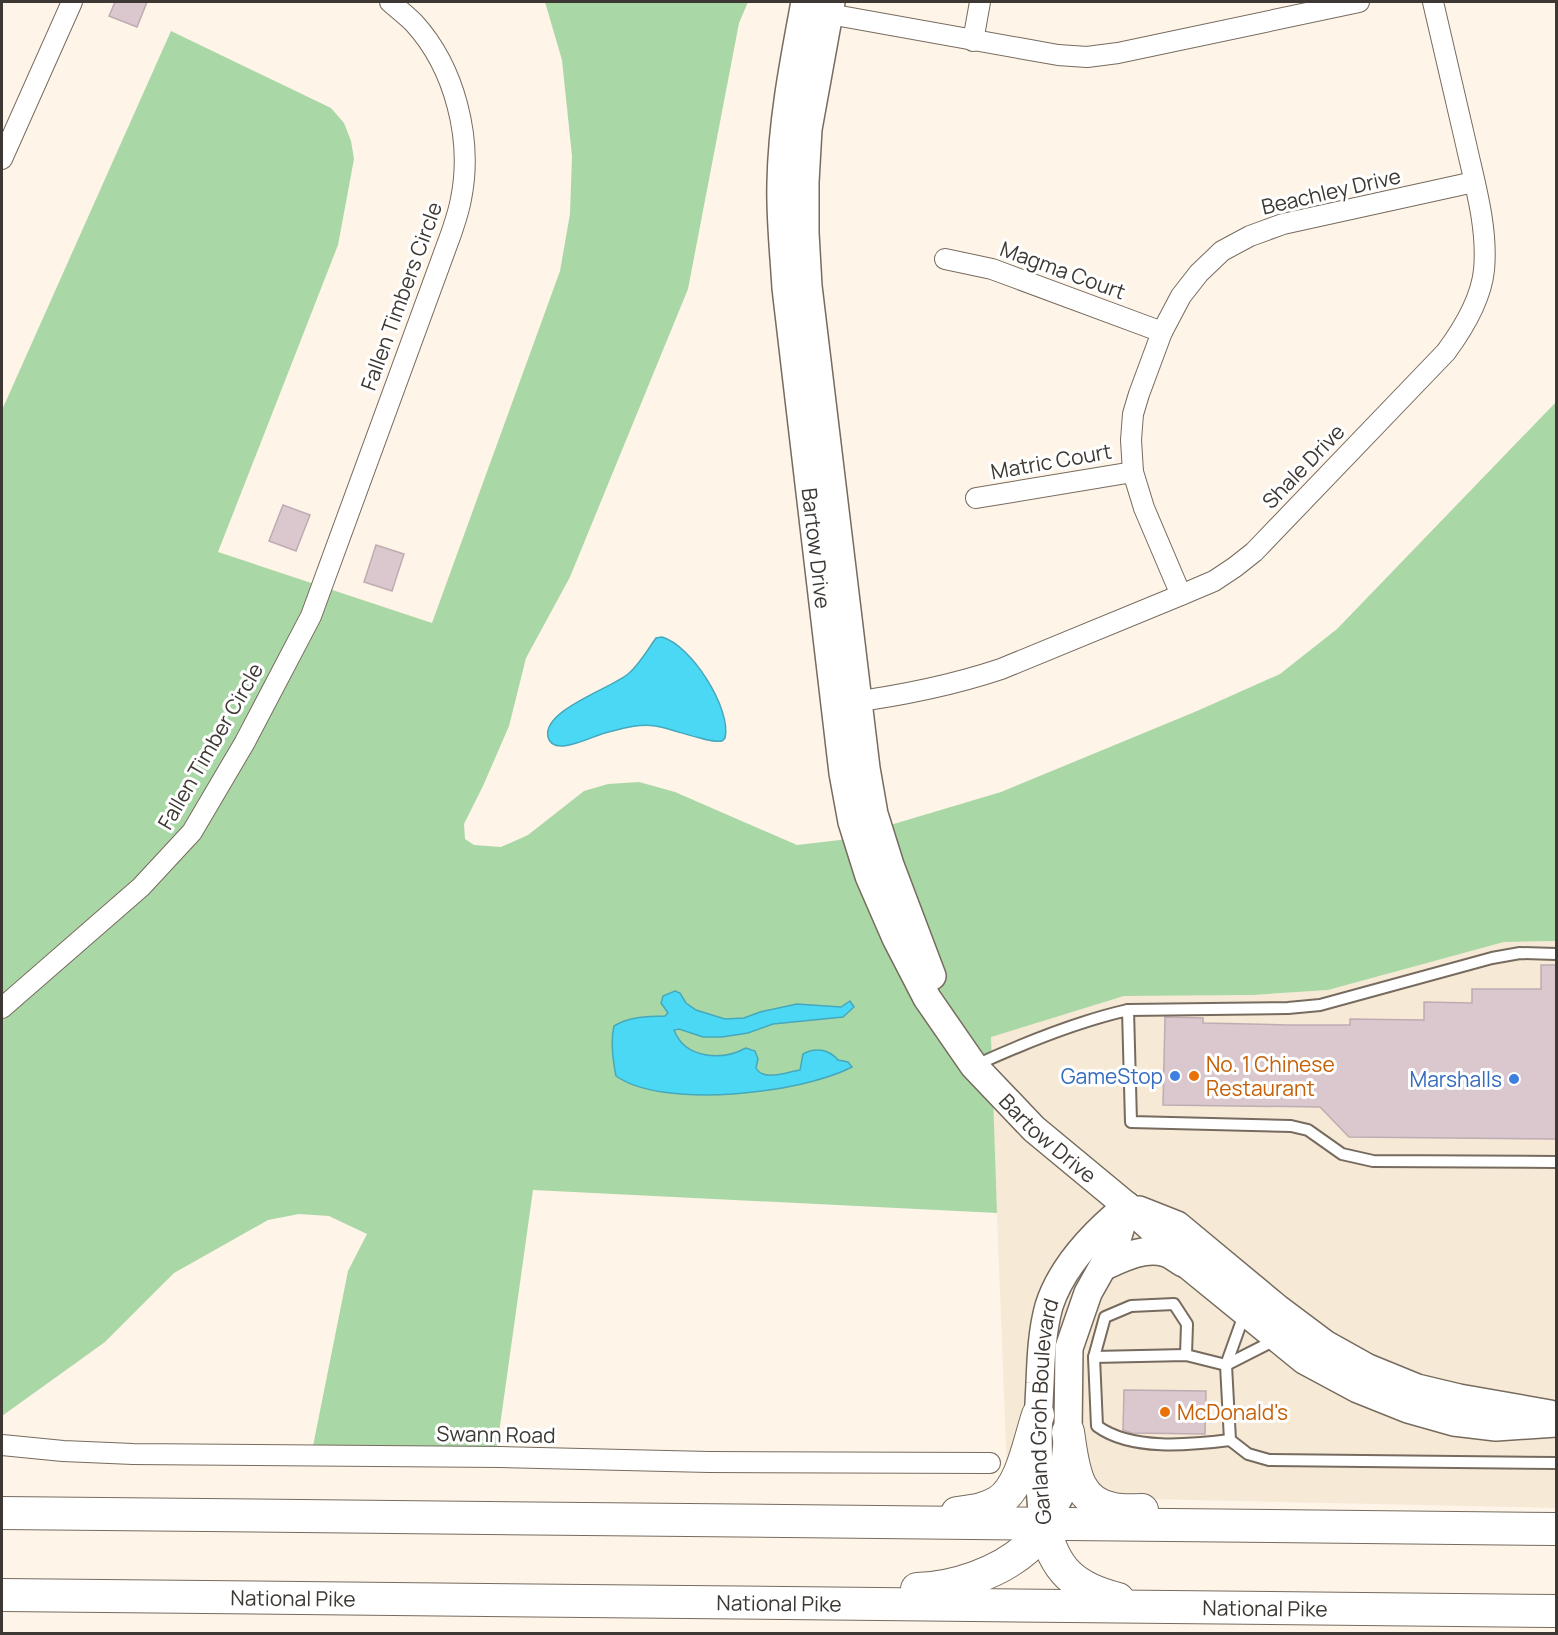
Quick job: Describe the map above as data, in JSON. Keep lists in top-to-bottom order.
{
  "streets": {
    "main road": ["National Pike"],
    "street": [
      "Beachley Drive",
      "Magma Court",
      "Fallen Timbers Circle",
      "Matric Court",
      "Shale Drive",
      "Bartow Drive",
      "Fallen Timber Circle",
      "Garland Groh Boulevard",
      "Swann Road"
    ]
  },
  "crossings": [
    ["Beachley Drive", "Magma Court"],
    ["Beachley Drive", "Matric Court"],
    ["Beachley Drive", "Shale Drive"],
    ["Fallen Timbers Circle", "Fallen Timber Circle"],
    ["Shale Drive", "Bartow Drive"],
    ["Bartow Drive", "Garland Groh Boulevard"]
  ],
  "places": [
    "GameStop",
    "No. 1 Chinese Restaurant",
    "Marshalls",
    "McDonald's"
  ]
}
